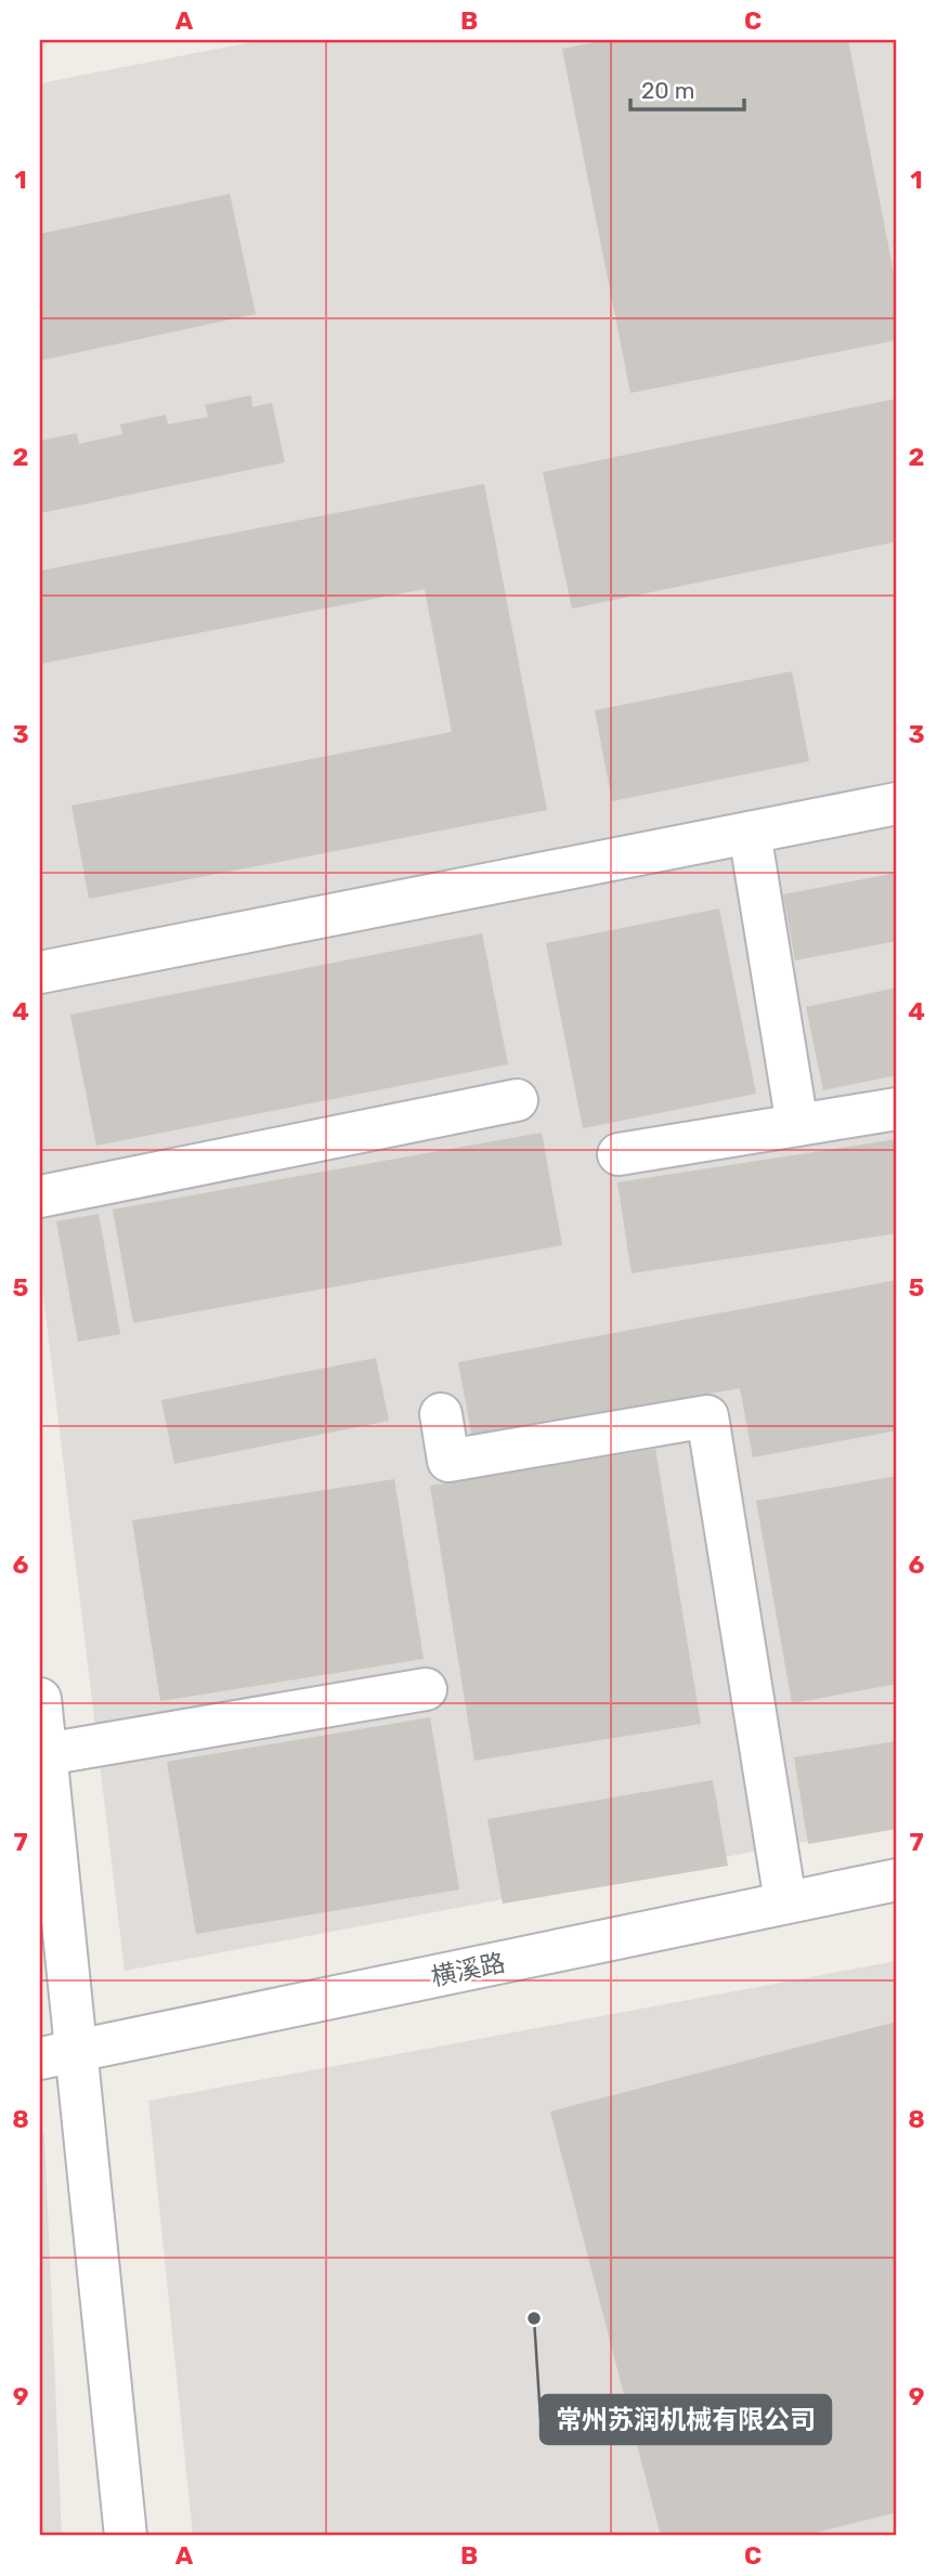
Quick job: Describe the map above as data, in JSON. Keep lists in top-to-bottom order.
{
  "streets": {
    "street": ["横溪路"]
  },
  "places": ["常州苏润机械有限公司"],
  "scale_bar": "20 m",
  "grid": {
    "columns": ["A", "B", "C"],
    "rows": [
      "1",
      "2",
      "3",
      "4",
      "5",
      "6",
      "7",
      "8",
      "9"
    ]
  }
}
